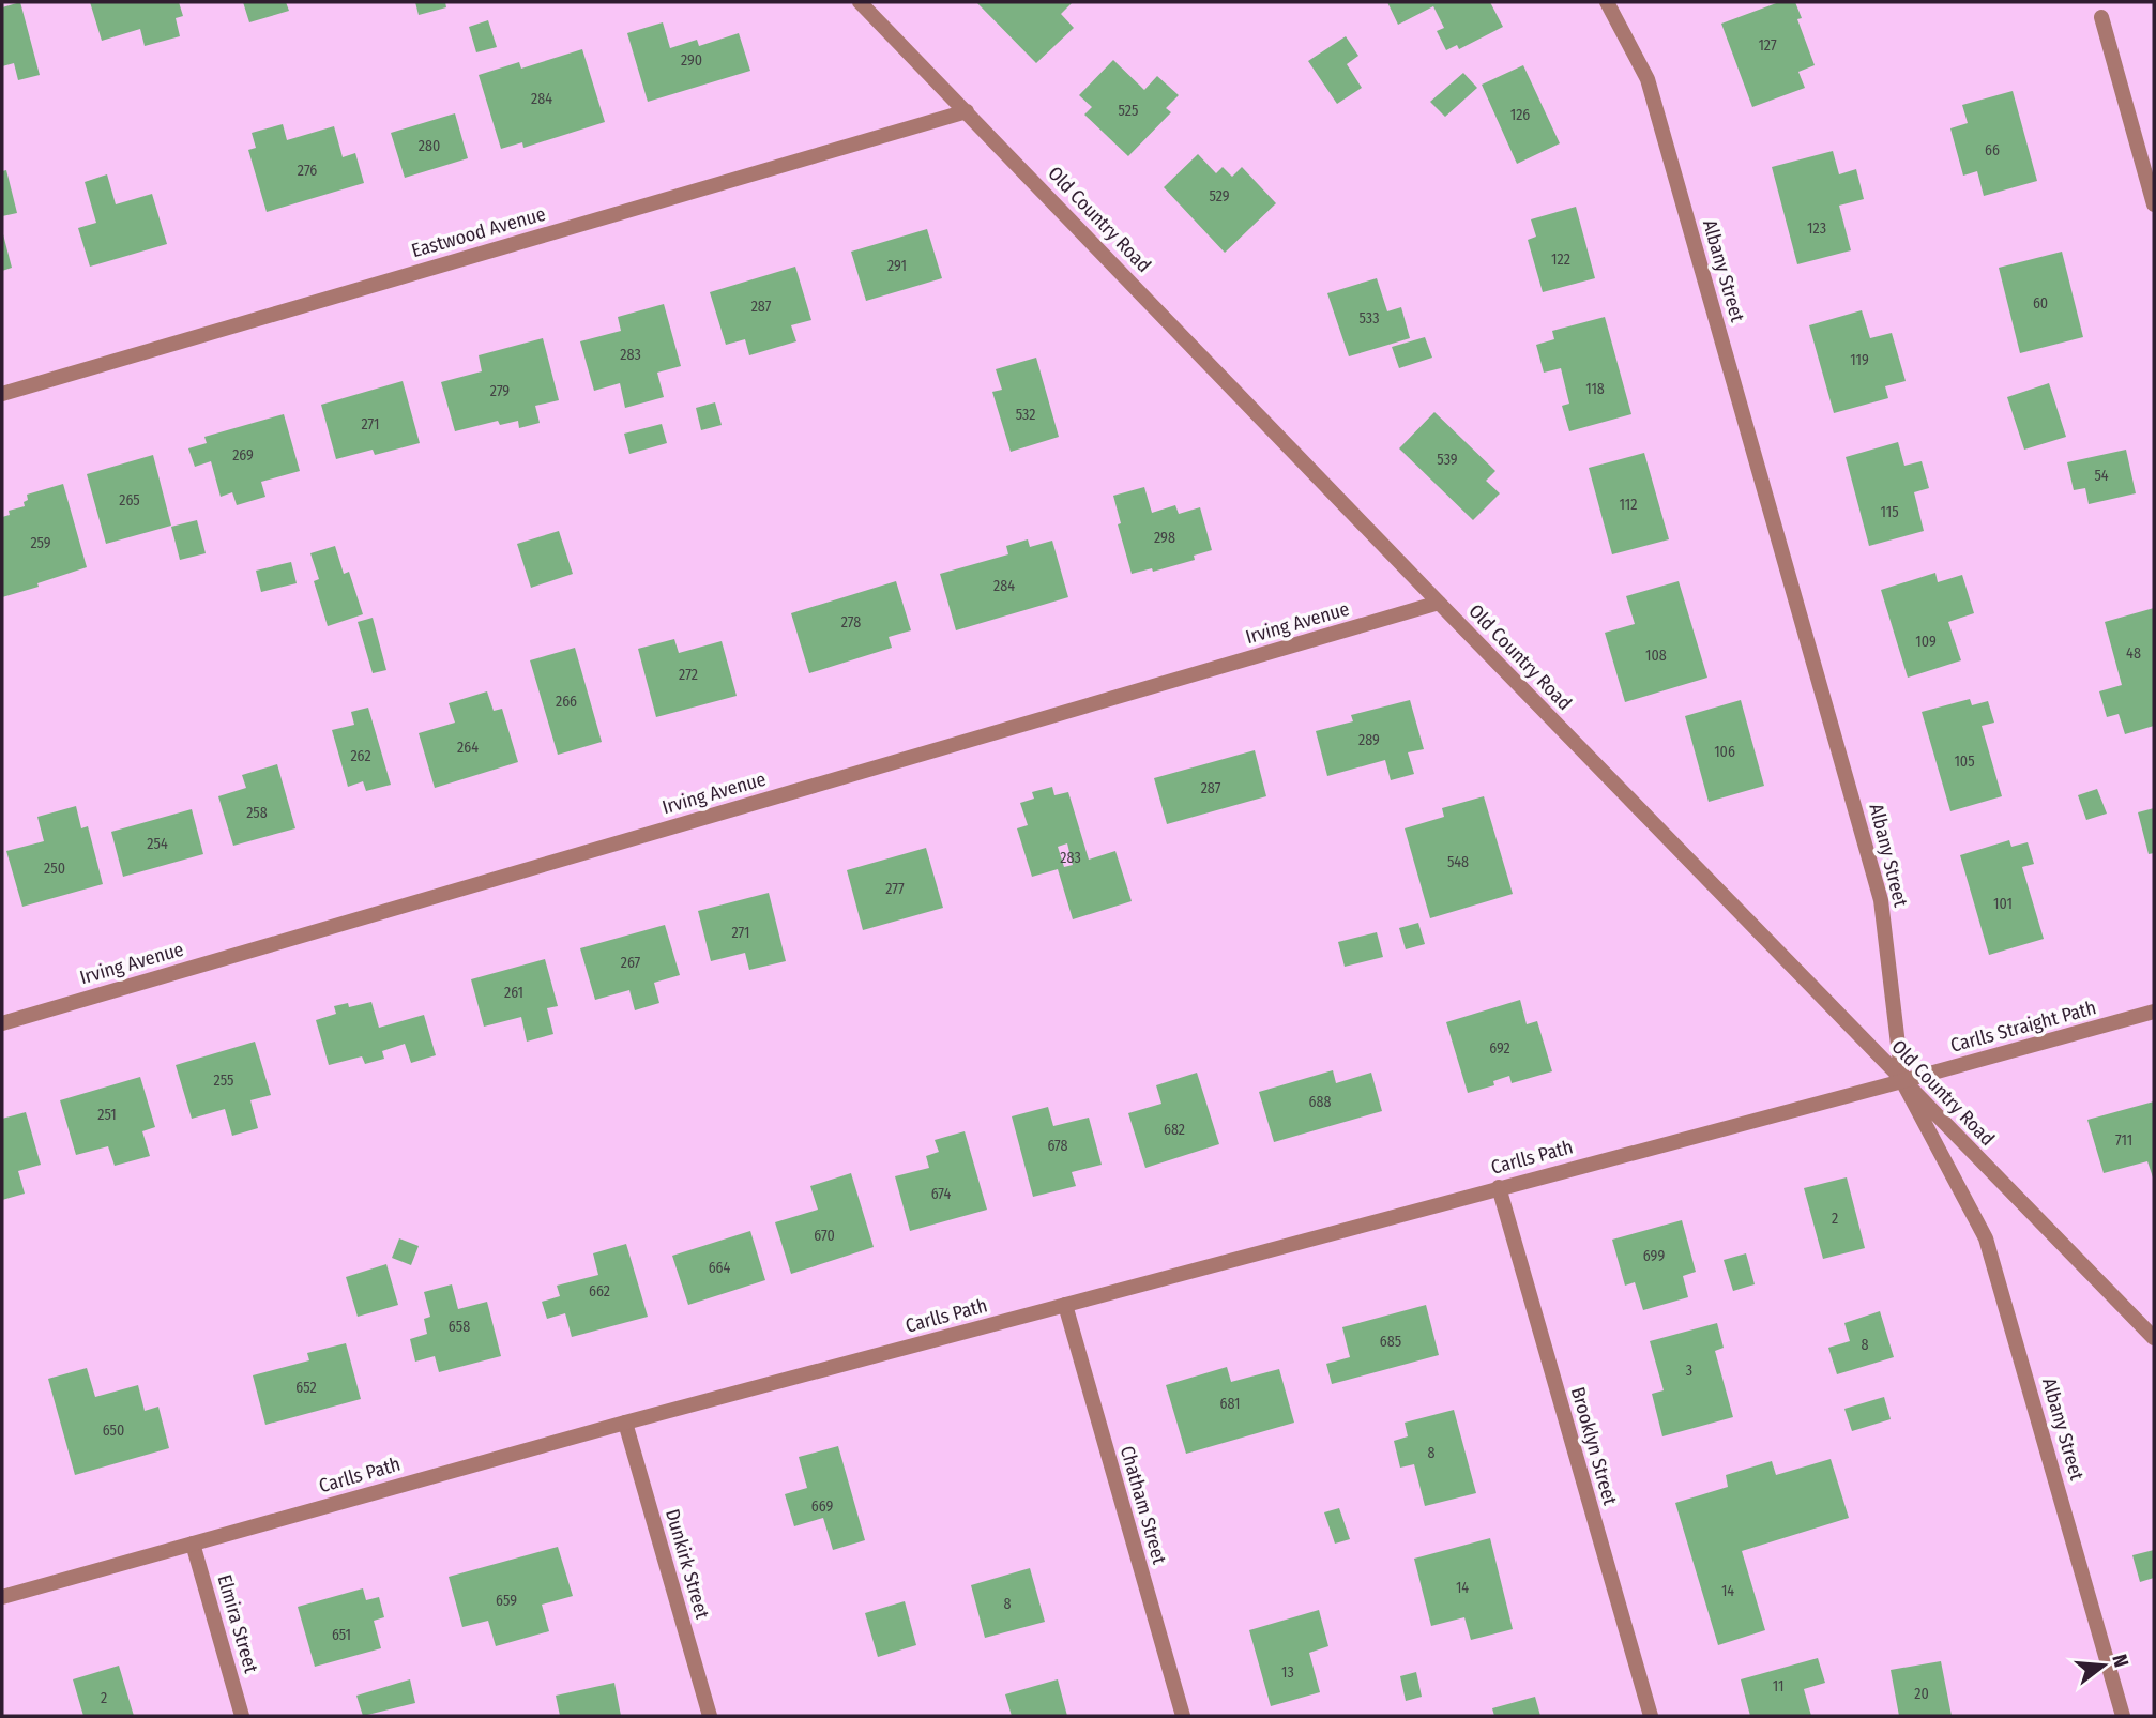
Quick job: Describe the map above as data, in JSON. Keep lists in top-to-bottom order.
{
  "streets": {
    "street": [
      "Old Country Road",
      "Eastwood Avenue",
      "Albany Street",
      "Irving Avenue",
      "Carlls Straight Path",
      "Carlls Path",
      "Brooklyn Street",
      "Chatham Street",
      "Dunkirk Street",
      "Elmira Street"
    ]
  },
  "crossings": [
    ["Old Country Road", "Eastwood Avenue"],
    ["Old Country Road", "Albany Street"],
    ["Old Country Road", "Irving Avenue"],
    ["Old Country Road", "Carlls Straight Path"],
    ["Old Country Road", "Carlls Path"],
    ["Albany Street", "Carlls Straight Path"],
    ["Albany Street", "Carlls Path"],
    ["Carlls Straight Path", "Carlls Path"],
    ["Carlls Path", "Brooklyn Street"],
    ["Carlls Path", "Chatham Street"],
    ["Carlls Path", "Dunkirk Street"],
    ["Carlls Path", "Elmira Street"]
  ],
  "house_numbers": [
    "127",
    "290",
    "284",
    "525",
    "126",
    "280",
    "66",
    "276",
    "529",
    "123",
    "122",
    "291",
    "60",
    "287",
    "533",
    "283",
    "119",
    "118",
    "279",
    "532",
    "271",
    "269",
    "539",
    "54",
    "265",
    "112",
    "115",
    "298",
    "259",
    "284",
    "278",
    "109",
    "48",
    "108",
    "272",
    "266",
    "289",
    "264",
    "106",
    "262",
    "105",
    "287",
    "258",
    "254",
    "283",
    "548",
    "250",
    "277",
    "101",
    "271",
    "267",
    "261",
    "692",
    "255",
    "688",
    "251",
    "682",
    "711",
    "678",
    "674",
    "2",
    "670",
    "699",
    "664",
    "662",
    "658",
    "685",
    "8",
    "3",
    "652",
    "681",
    "650",
    "8",
    "669",
    "14",
    "14",
    "659",
    "8",
    "651",
    "13",
    "11",
    "20",
    "2"
  ],
  "north": "right"
}
